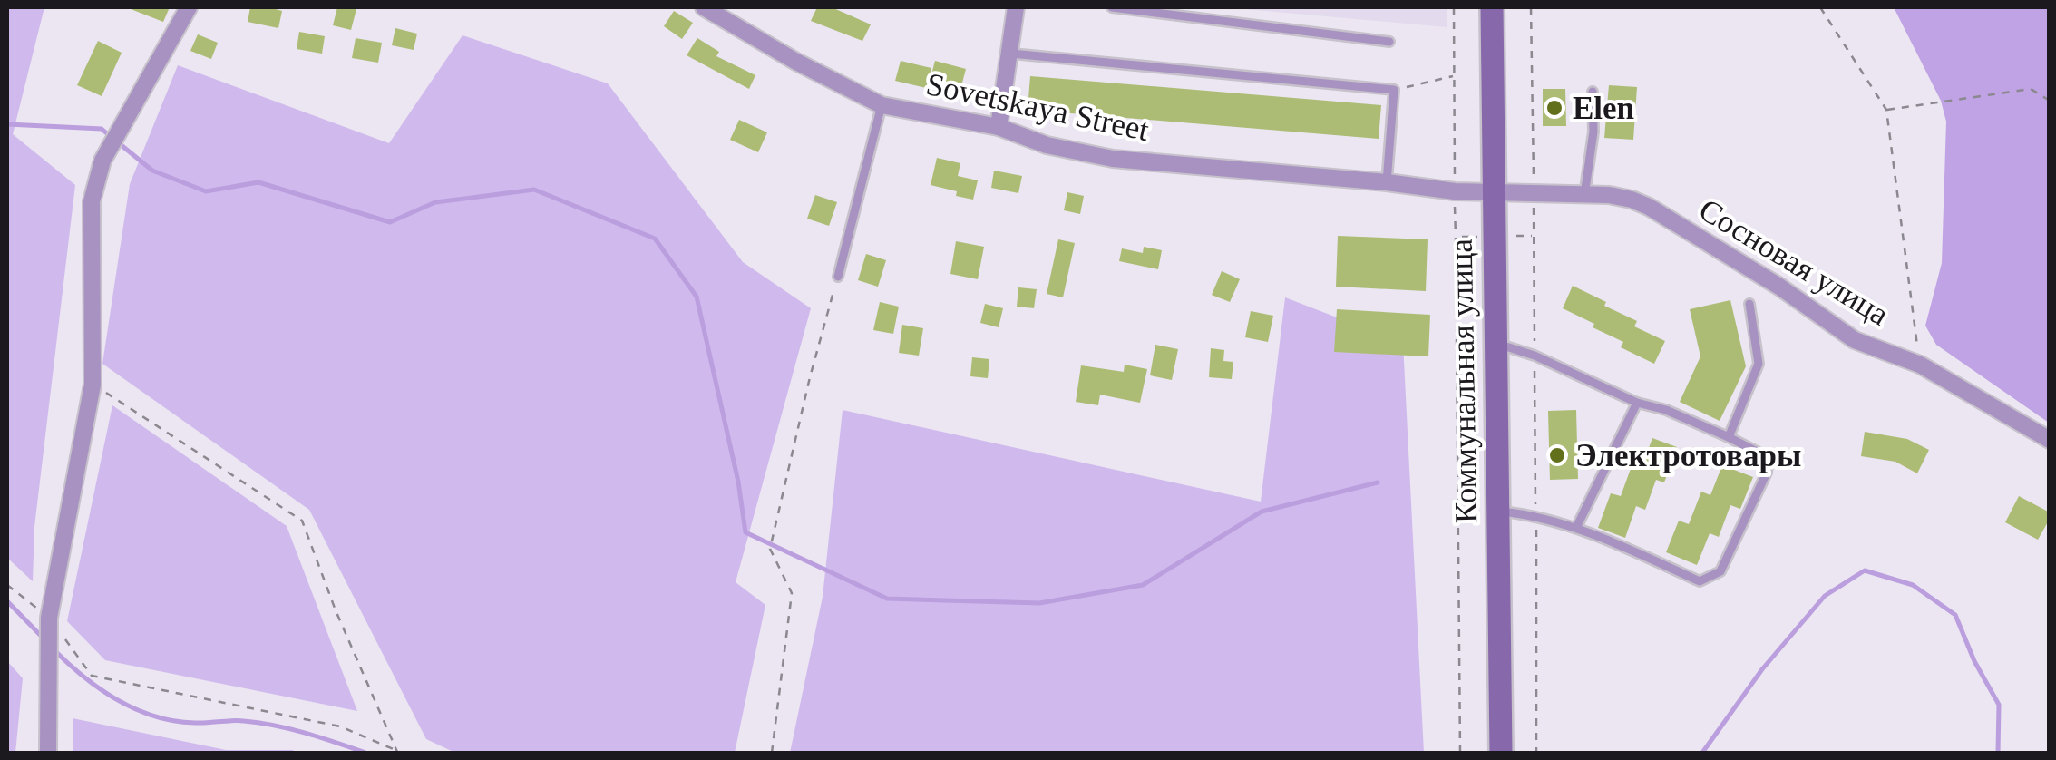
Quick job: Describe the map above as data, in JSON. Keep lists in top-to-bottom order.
{
  "streets": {
    "street": ["Sovetskaya Street", "Сосновая улица", "Коммунальная улица"]
  },
  "crossings": [
    ["Sovetskaya Street", "Сосновая улица"],
    ["Sovetskaya Street", "Коммунальная улица"],
    ["Сосновая улица", "Коммунальная улица"]
  ],
  "places": ["Elen", "Электротовары"]
}
